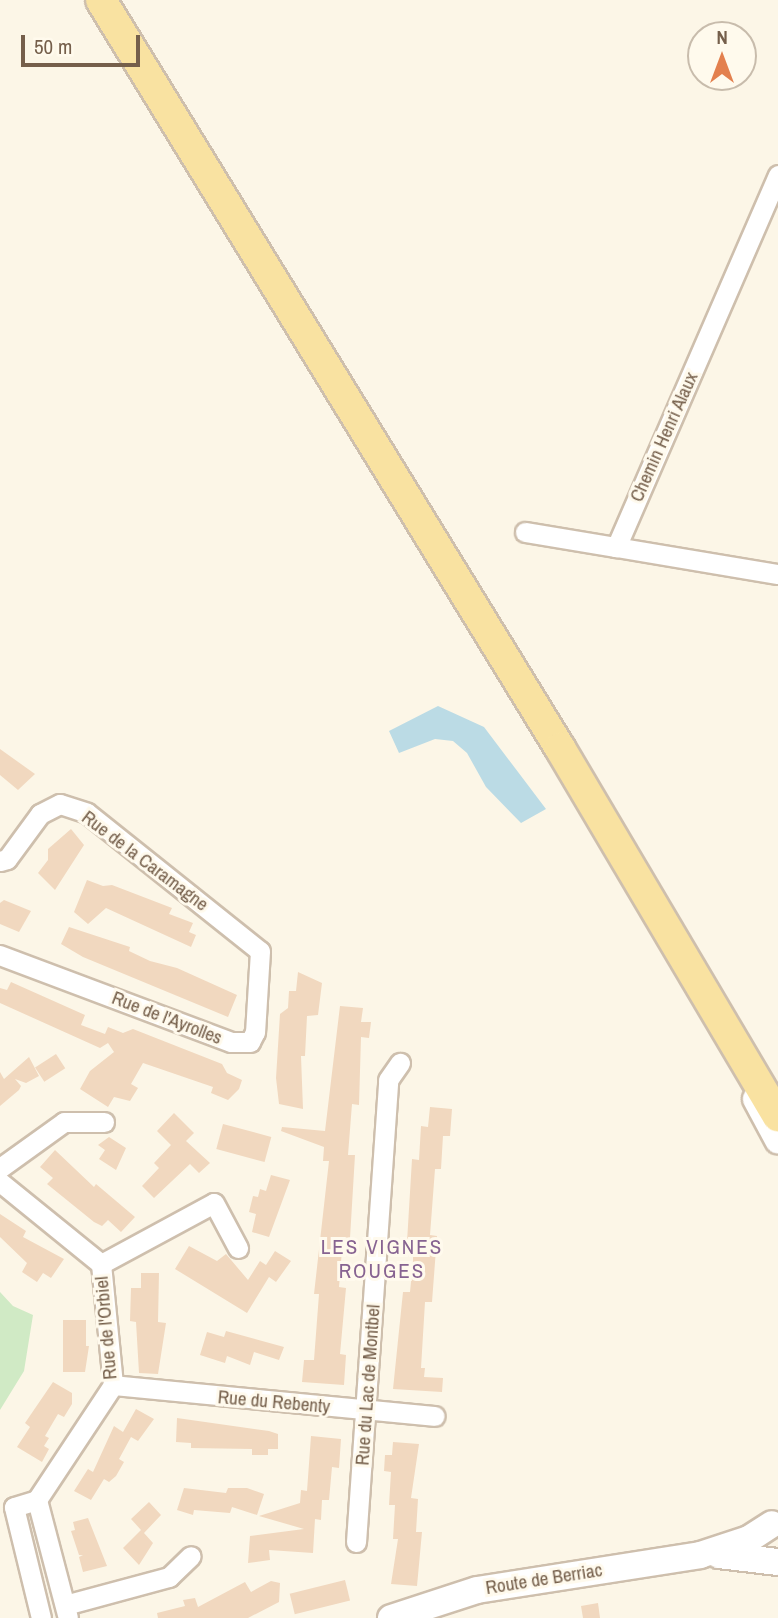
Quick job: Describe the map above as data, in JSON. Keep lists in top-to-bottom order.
{
  "streets": {
    "main road": ["Route de Berriac"],
    "street": [
      "Chemin Henri Alaux",
      "Rue de la Caramagne",
      "Rue de l'Ayrolles",
      "Rue de l'Orbiel",
      "Rue du Lac de Montbel",
      "Rue du Rebenty"
    ]
  },
  "crossings": [
    ["Rue de la Caramagne", "Rue de l'Ayrolles"],
    ["Rue de l'Orbiel", "Rue du Rebenty"],
    ["Rue du Lac de Montbel", "Rue du Rebenty"]
  ],
  "districts": ["LES VIGNES ROUGES"],
  "scale_bar": "50 m",
  "north": "top"
}
